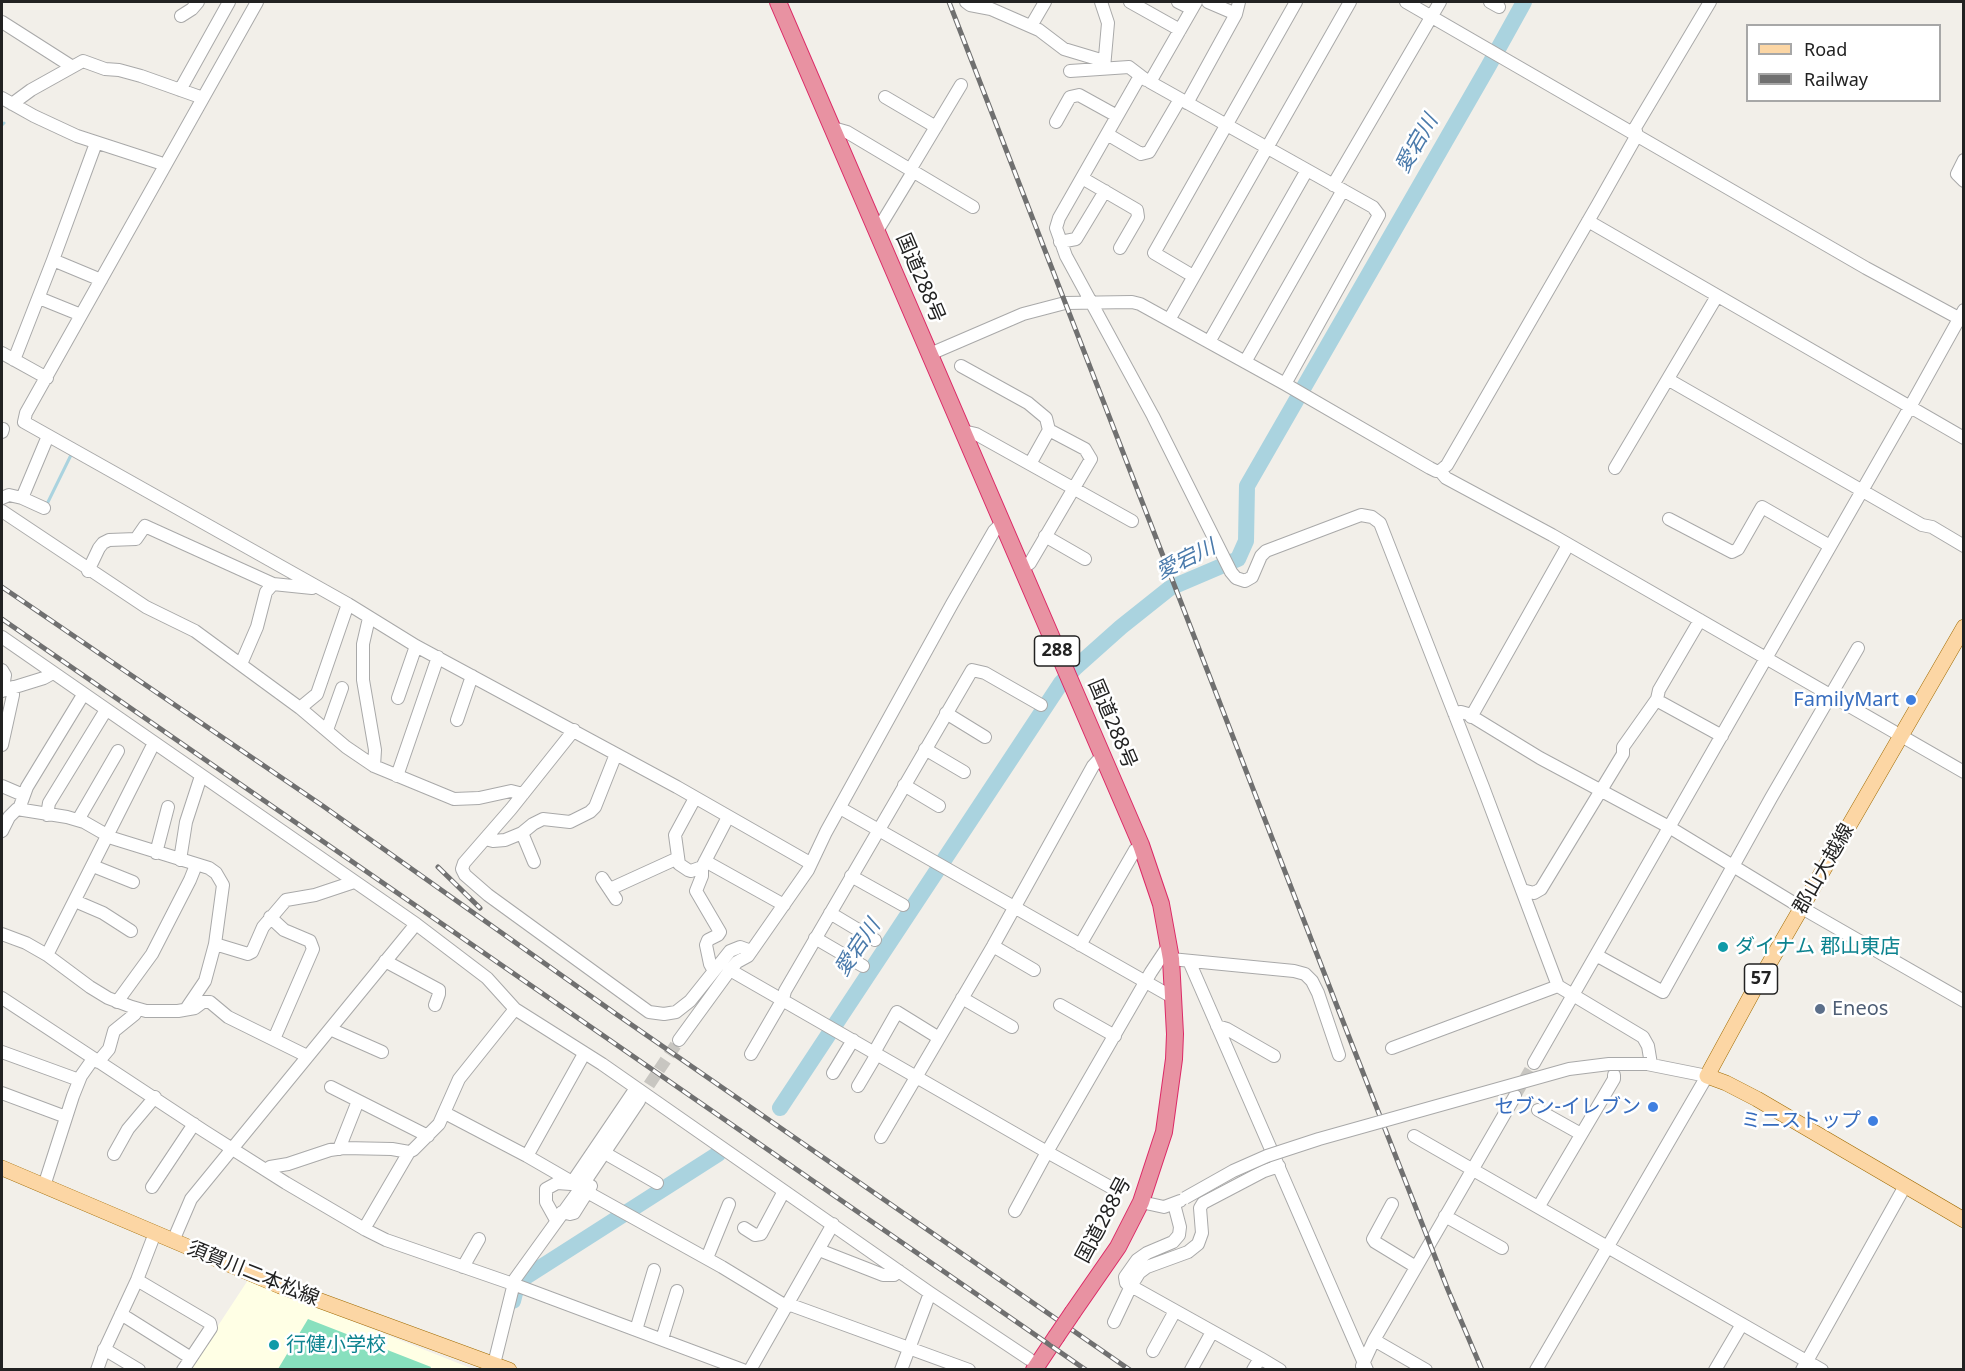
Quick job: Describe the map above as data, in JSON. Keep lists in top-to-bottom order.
{
  "streets": {
    "highway": ["国道288号", "288"],
    "main road": ["郡山大越線", "57", "須賀川二本松線"]
  },
  "water": ["愛宕川"],
  "places": [
    "FamilyMart",
    "ダイナム 郡山東店",
    "Eneos",
    "セブン-イレブン",
    "ミニストップ",
    "行健小学校"
  ],
  "legend": ["Road", "Railway"]
}
